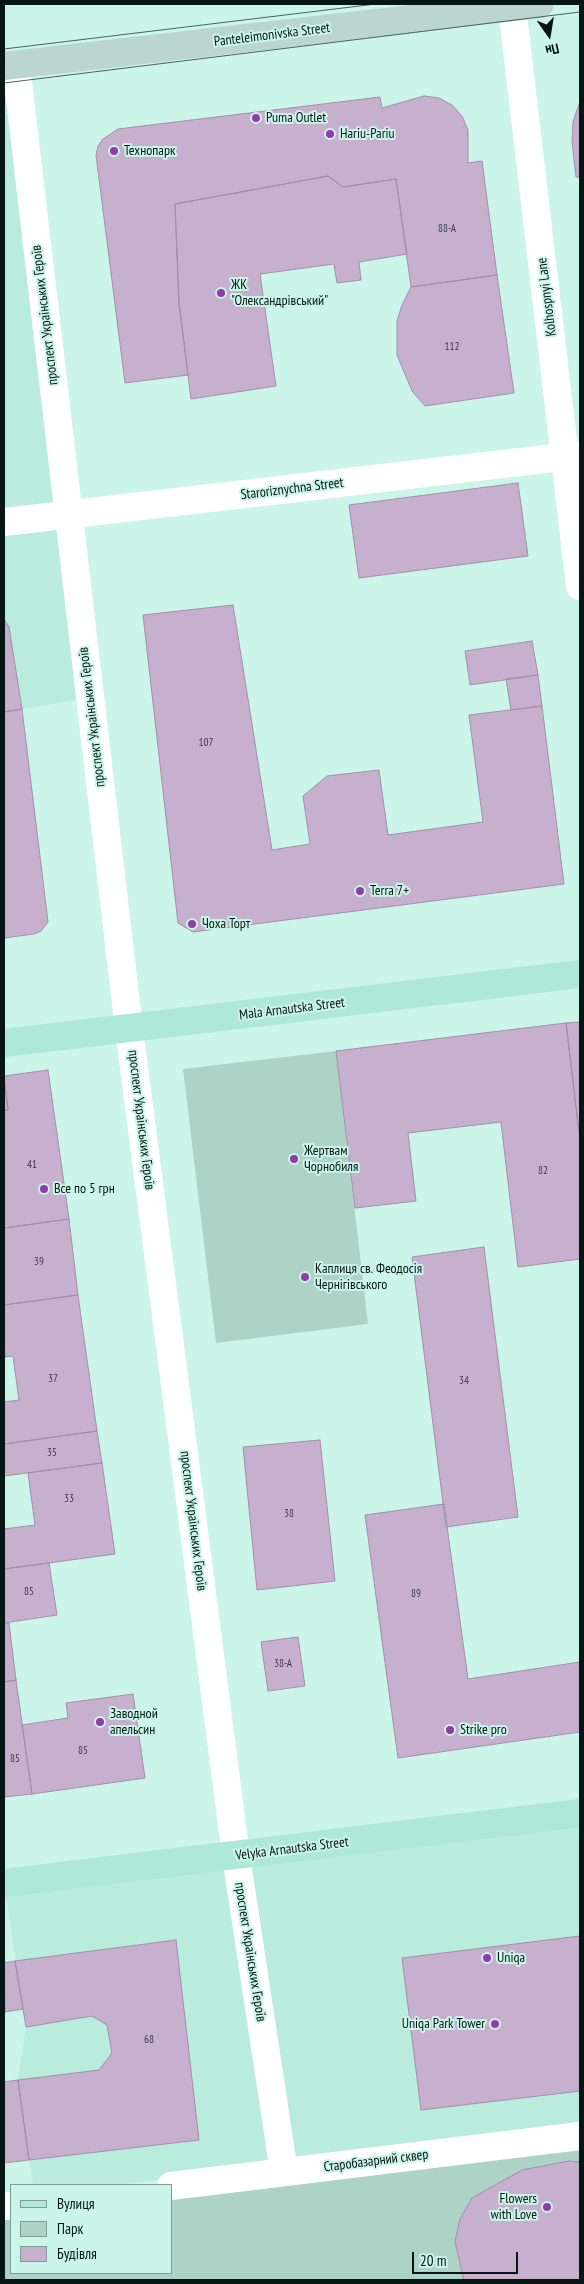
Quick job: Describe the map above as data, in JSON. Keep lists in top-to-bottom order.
{
  "streets": {
    "main road": ["Panteleimonivska Street", "Mala Arnautska Street", "Velyka Arnautska Street"],
    "street": [
      "Kolhospnyi Lane",
      "проспект Українських Героїв",
      "Staroriznychna Street",
      "Старобазарний сквер"
    ]
  },
  "crossings": [
    ["Panteleimonivska Street", "Kolhospnyi Lane"],
    ["Panteleimonivska Street", "проспект Українських Героїв"],
    ["Kolhospnyi Lane", "Staroriznychna Street"],
    ["проспект Українських Героїв", "Staroriznychna Street"],
    ["проспект Українських Героїв", "Mala Arnautska Street"],
    ["проспект Українських Героїв", "Velyka Arnautska Street"],
    ["проспект Українських Героїв", "Старобазарний сквер"]
  ],
  "places": [
    "Puma Outlet",
    "Hariu-Pariu",
    "Технопарк",
    "ЖК \"Олександрівський\"",
    "Terra 7+",
    "Чоха Торт",
    "Жертвам Чорнобиля",
    "Все по 5 грн",
    "Каплиця св. Феодосія Чернігівського",
    "Заводной апельсин",
    "Strike pro",
    "Uniqa",
    "Uniqa Park Tower",
    "Flowers with Love"
  ],
  "house_numbers": [
    "88-А",
    "112",
    "107",
    "41",
    "82",
    "39",
    "37",
    "34",
    "35",
    "33",
    "38",
    "85",
    "89",
    "38-А",
    "85",
    "85",
    "68"
  ],
  "legend": ["Вулиця", "Парк", "Будівля"],
  "scale_bar": "20 m",
  "north": "bottom"
}
